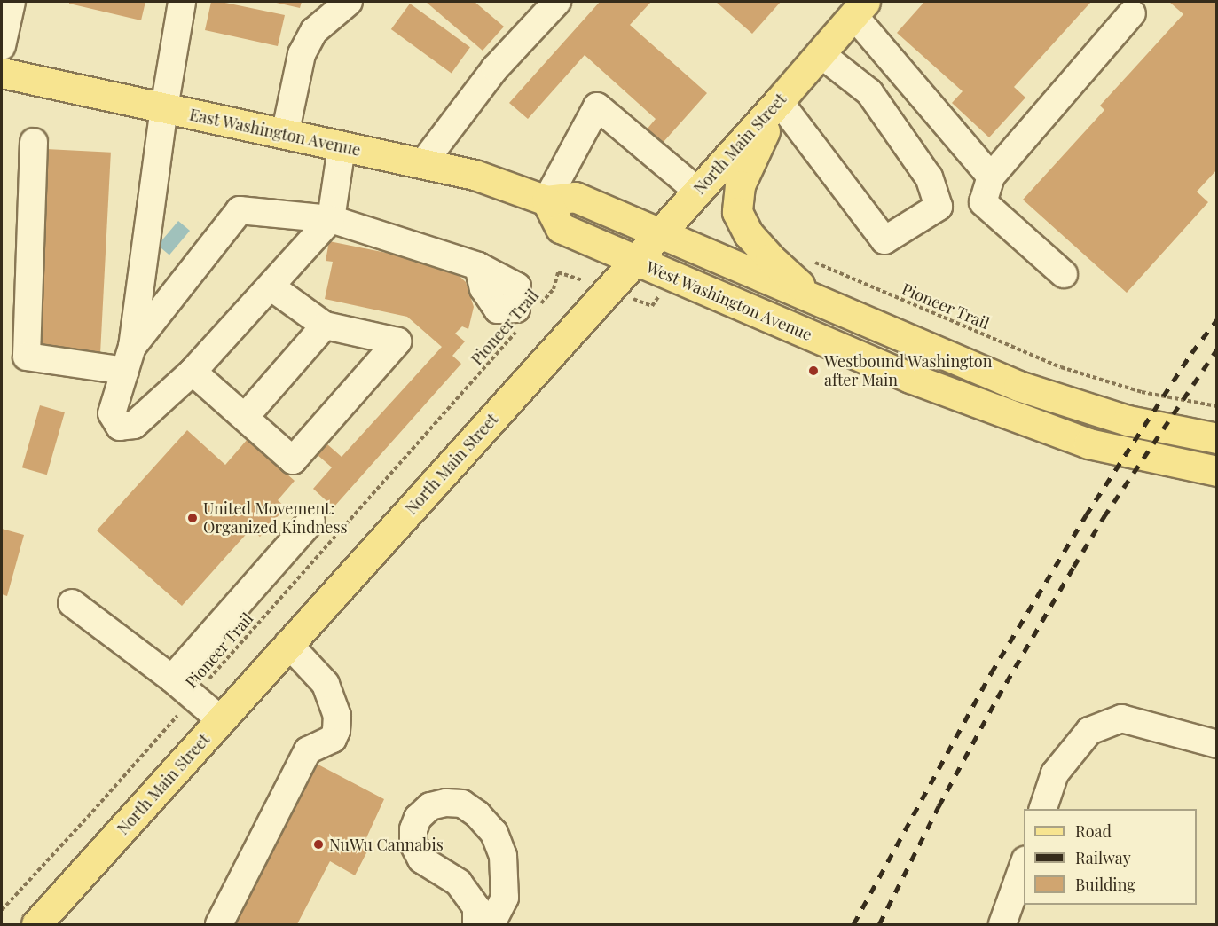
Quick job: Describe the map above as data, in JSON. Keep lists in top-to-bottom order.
{
  "streets": {
    "main road": ["East Washington Avenue", "North Main Street", "West Washington Avenue"],
    "path": ["Pioneer Trail"]
  },
  "crossings": [
    ["East Washington Avenue", "North Main Street"],
    ["North Main Street", "West Washington Avenue"],
    ["North Main Street", "Pioneer Trail"],
    ["West Washington Avenue", "Pioneer Trail"]
  ],
  "places": ["Westbound Washington after Main", "United Movement: Organized Kindness", "NuWu Cannabis"],
  "legend": ["Road", "Railway", "Building"]
}
